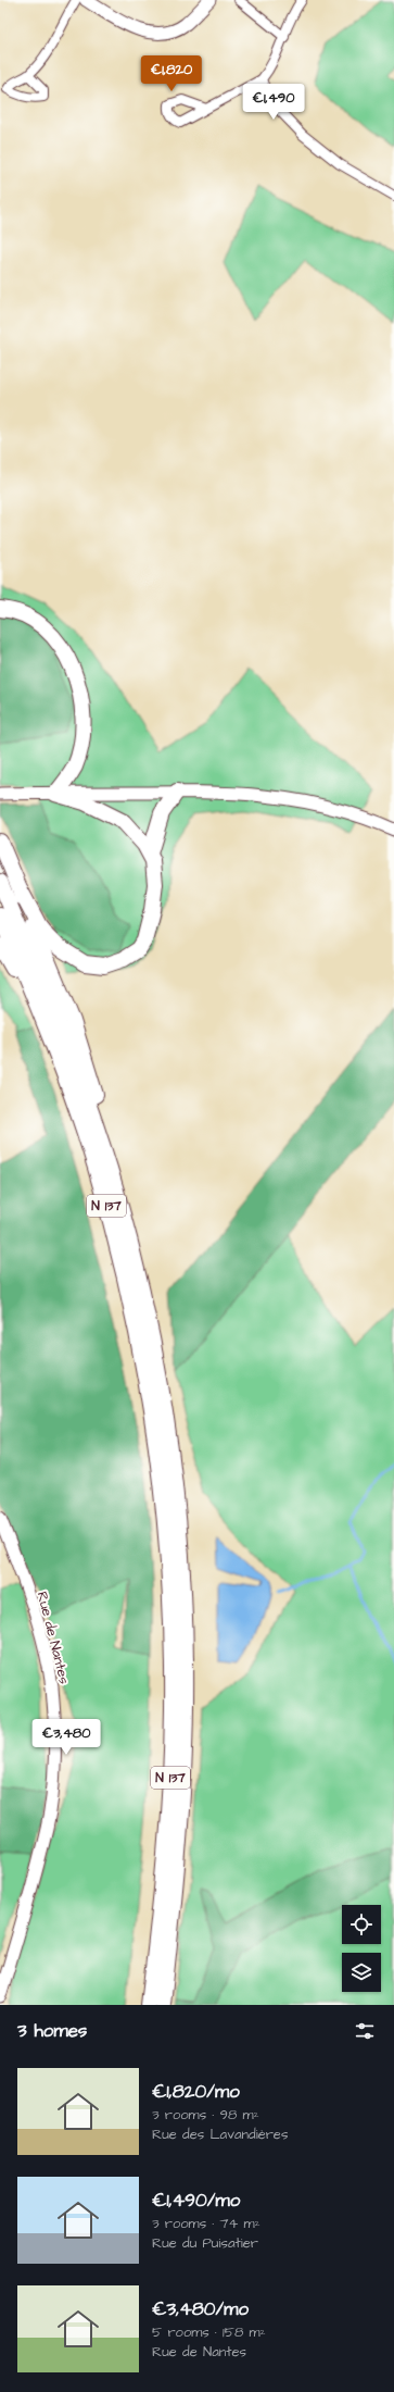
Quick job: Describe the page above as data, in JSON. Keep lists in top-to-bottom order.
{
  "streets": {
    "highway": ["N 137"],
    "street": ["Rue de Nantes"]
  },
  "page": {
    "price": ["€1,820", "€1,490", "€3,480"],
    "heading": "3 homes",
    "list": [
      {
        "name": "€1,820/mo",
        "note": "3 rooms · 98 m² · Rue des Lavandières"
      },
      {
        "name": "€1,490/mo",
        "note": "3 rooms · 74 m² · Rue du Puisatier"
      },
      {
        "name": "€3,480/mo",
        "note": "5 rooms · 158 m² · Rue de Nantes"
      }
    ]
  }
}
